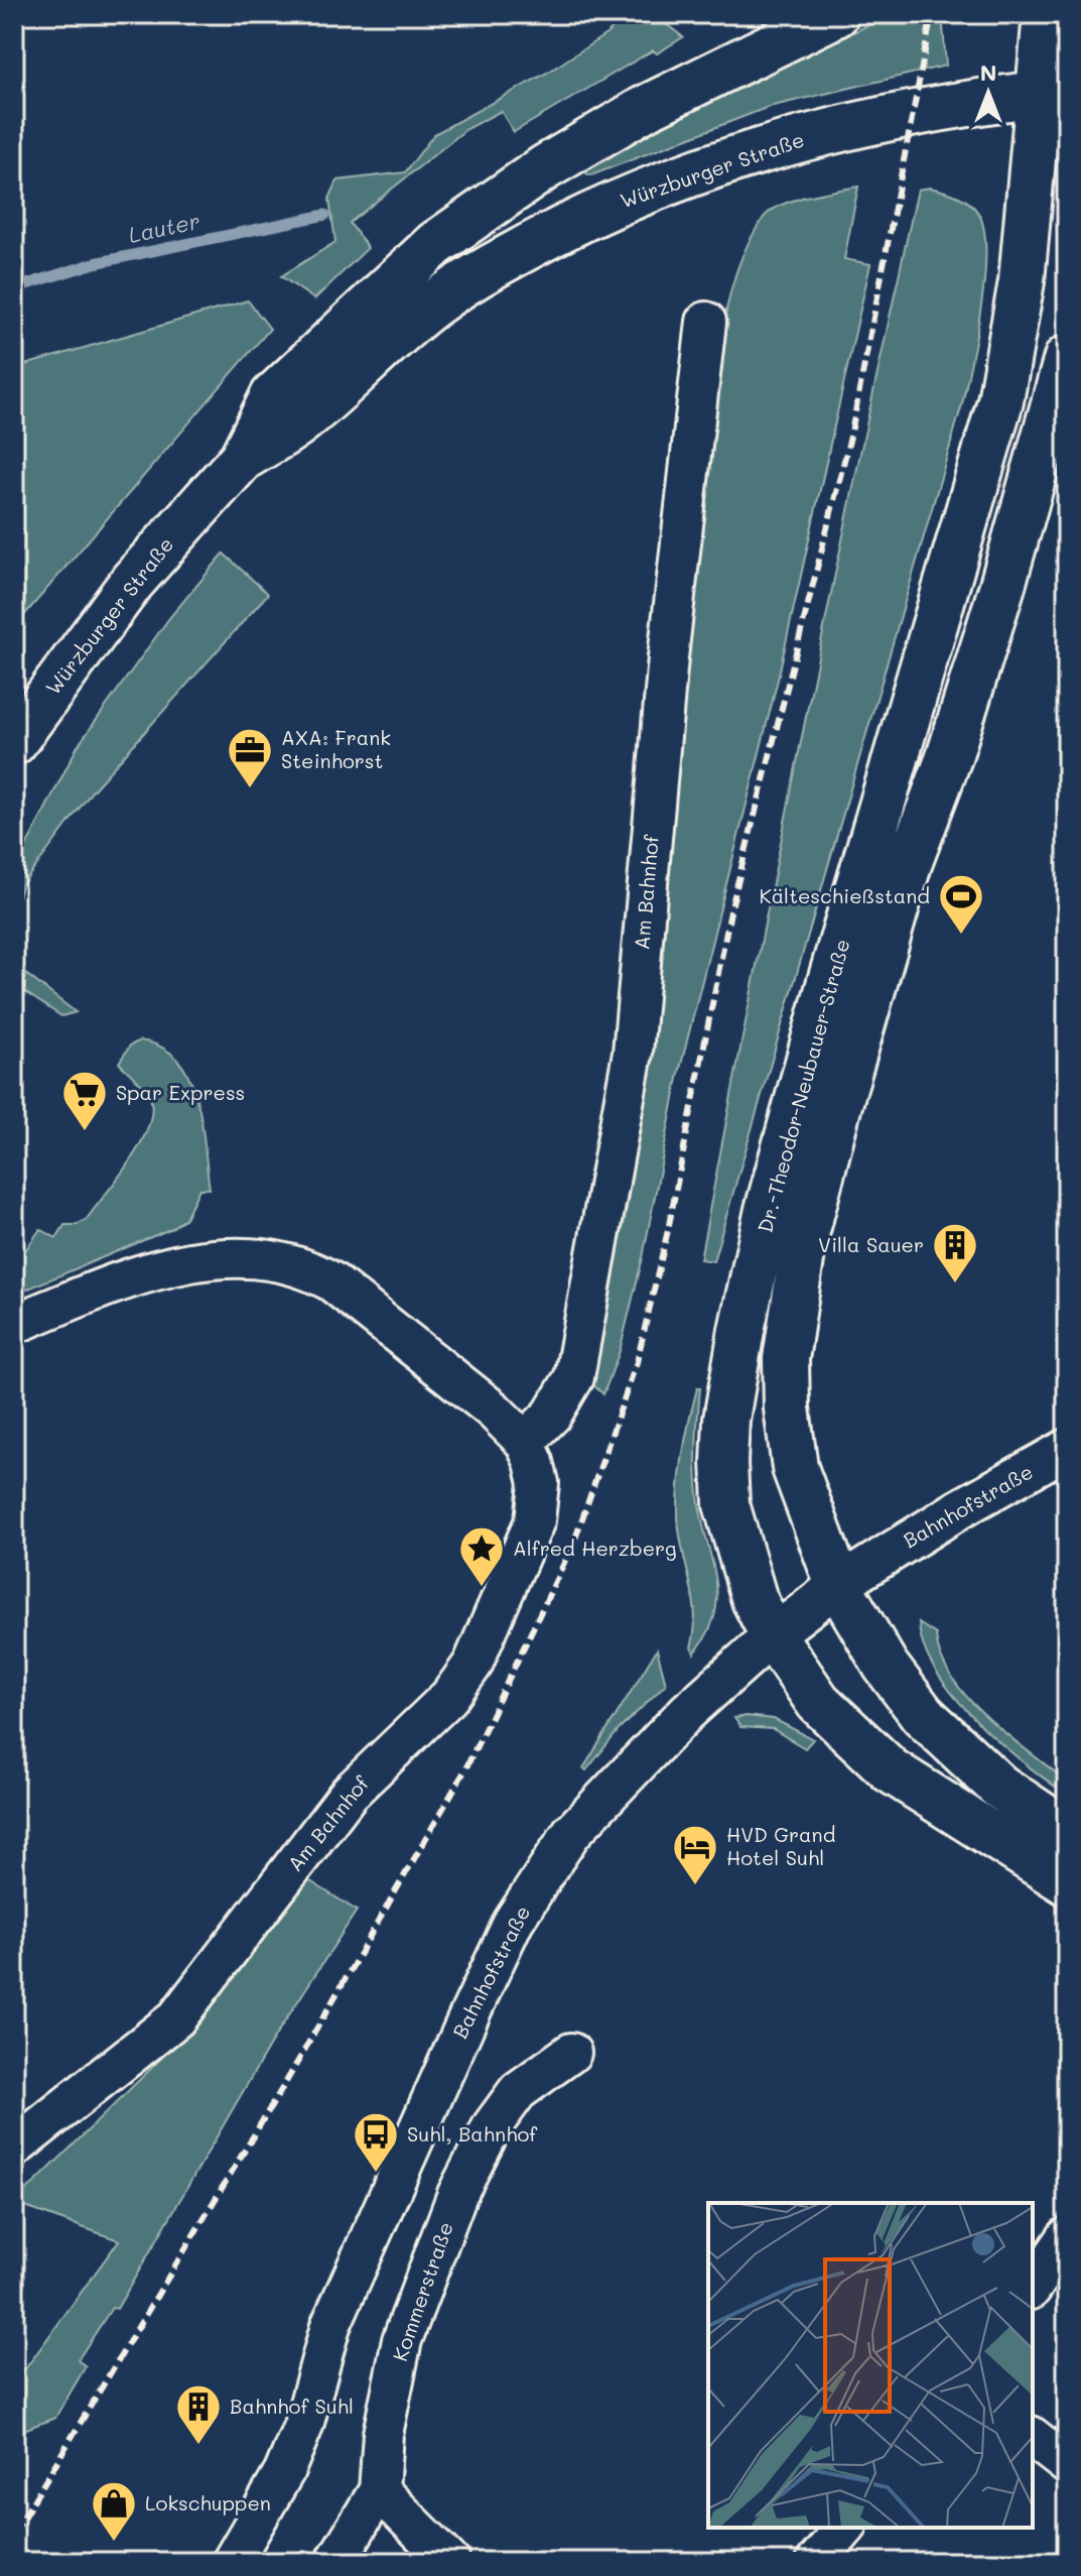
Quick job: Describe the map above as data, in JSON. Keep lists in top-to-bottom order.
{
  "streets": {
    "main road": ["Würzburger Straße", "Dr.-Theodor-Neubauer-Straße"],
    "street": ["Am Bahnhof", "Bahnhofstraße", "Kommerstraße"]
  },
  "crossings": [
    ["Würzburger Straße", "Dr.-Theodor-Neubauer-Straße"],
    ["Dr.-Theodor-Neubauer-Straße", "Bahnhofstraße"]
  ],
  "water": ["Lauter"],
  "places": {
    "office": ["AXA: Frank Steinhorst"],
    "sports": ["Kälteschießstand"],
    "supermarket": ["Spar Express"],
    "building": ["Villa Sauer", "Bahnhof Suhl"],
    "place": ["Alfred Herzberg"],
    "hotel": ["HVD Grand Hotel Suhl"],
    "bus stop": ["Suhl, Bahnhof"],
    "shop": ["Lokschuppen"]
  },
  "north": "top"
}
